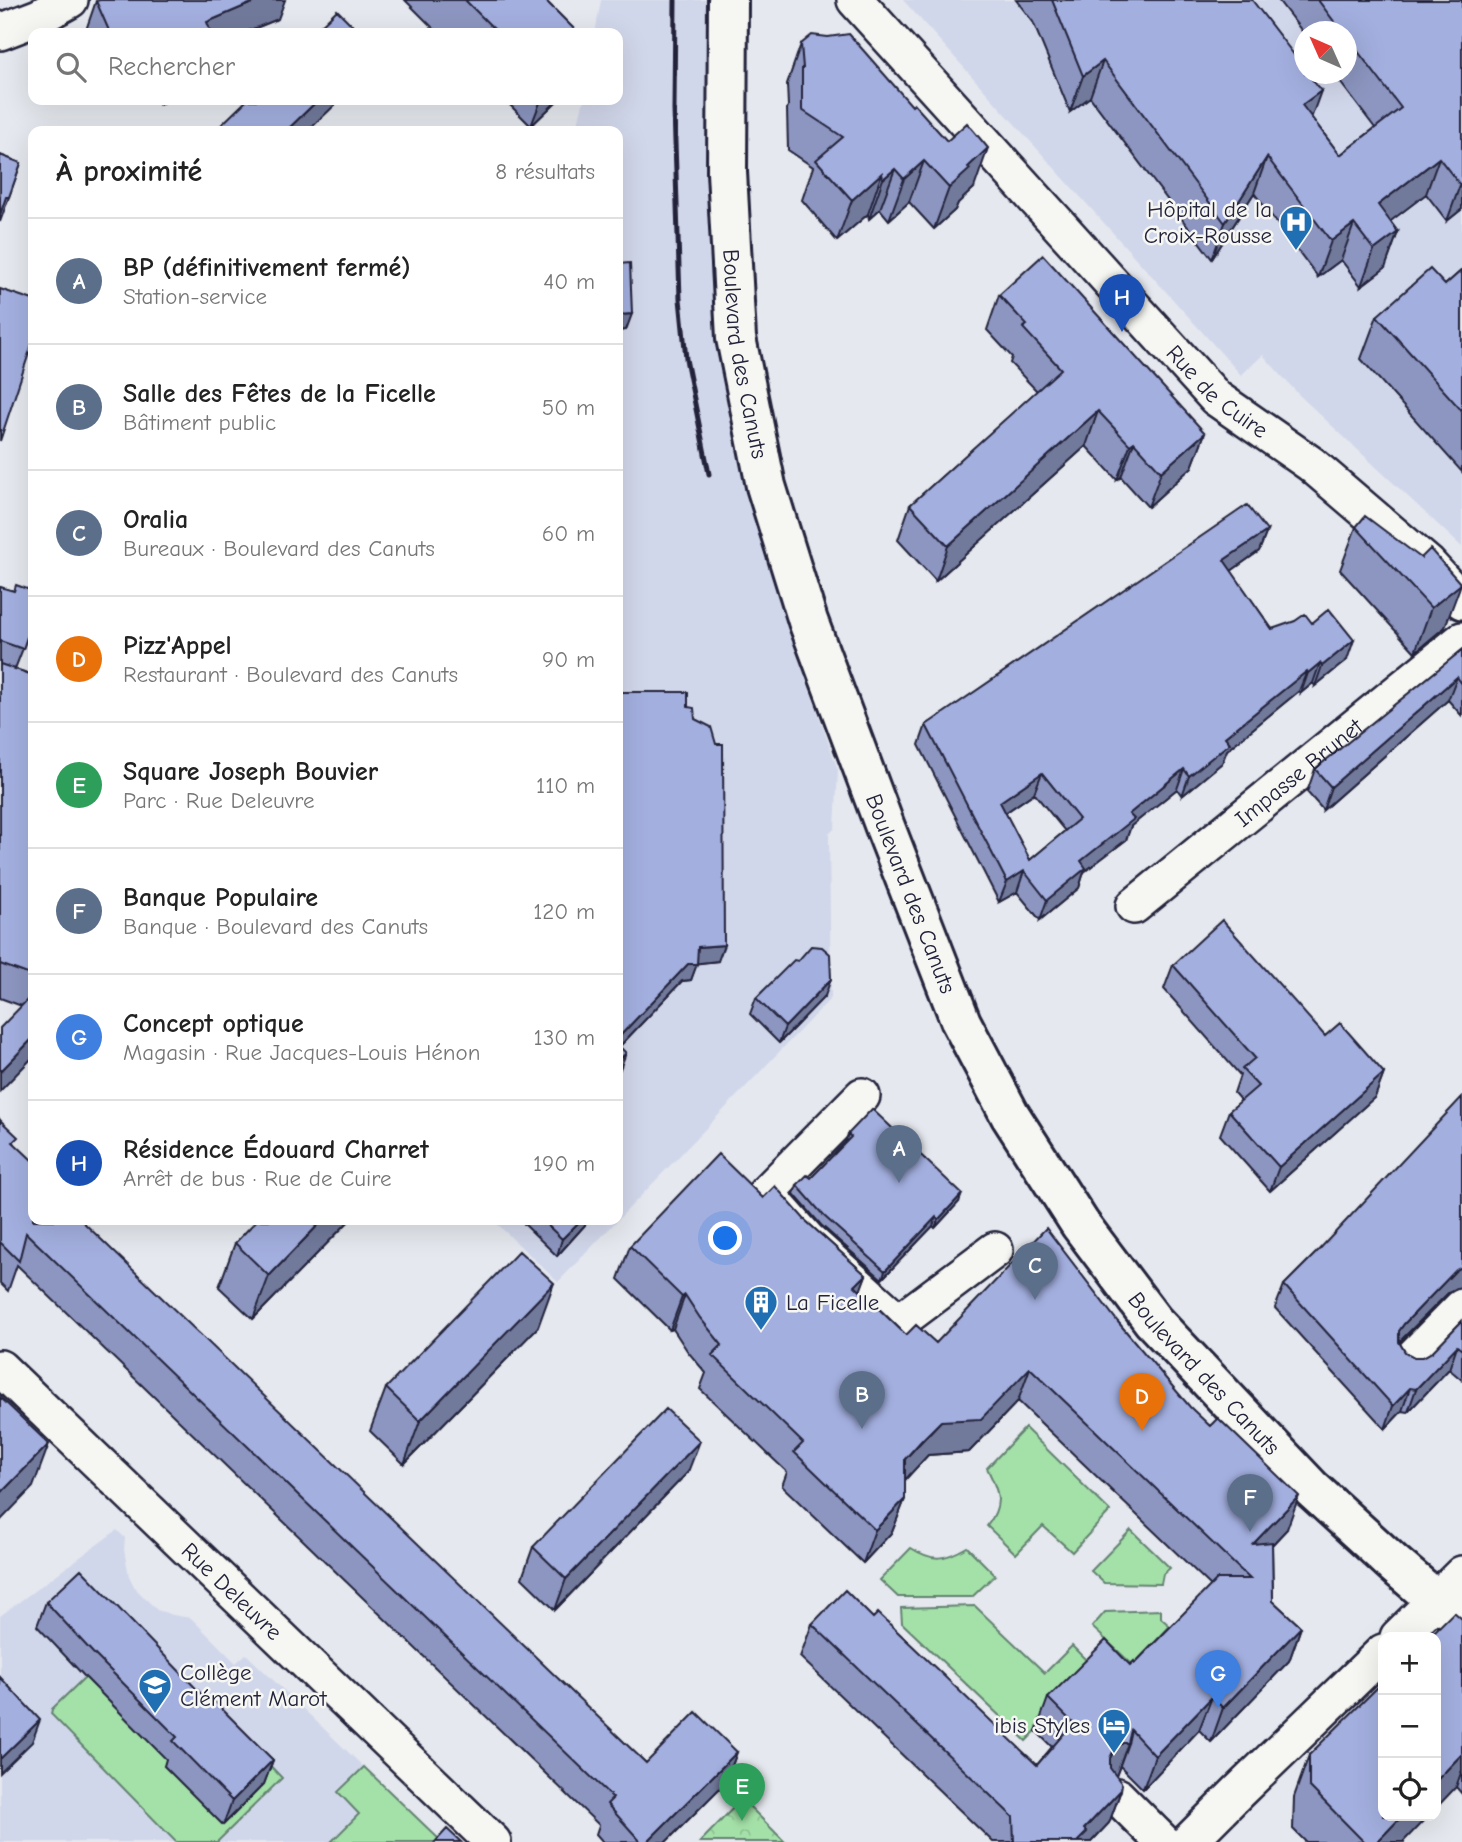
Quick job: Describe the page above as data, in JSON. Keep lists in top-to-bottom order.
{
  "streets": {
    "main road": ["Boulevard des Canuts"],
    "street": ["Rue de Cuire", "Impasse Brunet", "Rue Deleuvre"]
  },
  "places": {
    "hospital": ["Hôpital de la Croix-Rousse"],
    "building": ["La Ficelle"],
    "school or university": ["Collège Clément Marot"],
    "hotel": ["ibis Styles"]
  },
  "north": "top left",
  "page": {
    "search": "Rechercher",
    "heading": ["À proximité", "8 résultats"],
    "list": [
      {
        "mark": "A",
        "name": "BP (définitivement fermé)",
        "note": "Station-service",
        "value": "40 m"
      },
      {
        "mark": "B",
        "name": "Salle des Fêtes de la Ficelle",
        "note": "Bâtiment public",
        "value": "50 m"
      },
      {
        "mark": "C",
        "name": "Oralia",
        "note": "Bureaux · Boulevard des Canuts",
        "value": "60 m"
      },
      {
        "mark": "D",
        "name": "Pizz'Appel",
        "note": "Restaurant · Boulevard des Canuts",
        "value": "90 m"
      },
      {
        "mark": "E",
        "name": "Square Joseph Bouvier",
        "note": "Parc · Rue Deleuvre",
        "value": "110 m"
      },
      {
        "mark": "F",
        "name": "Banque Populaire",
        "note": "Banque · Boulevard des Canuts",
        "value": "120 m"
      },
      {
        "mark": "G",
        "name": "Concept optique",
        "note": "Magasin · Rue Jacques-Louis Hénon",
        "value": "130 m"
      },
      {
        "mark": "H",
        "name": "Résidence Édouard Charret",
        "note": "Arrêt de bus · Rue de Cuire",
        "value": "190 m"
      }
    ],
    "pins": [
      "H",
      "A",
      "C",
      "B",
      "D",
      "F",
      "G",
      "E"
    ],
    "map_buttons": ["+", "−"]
  }
}
